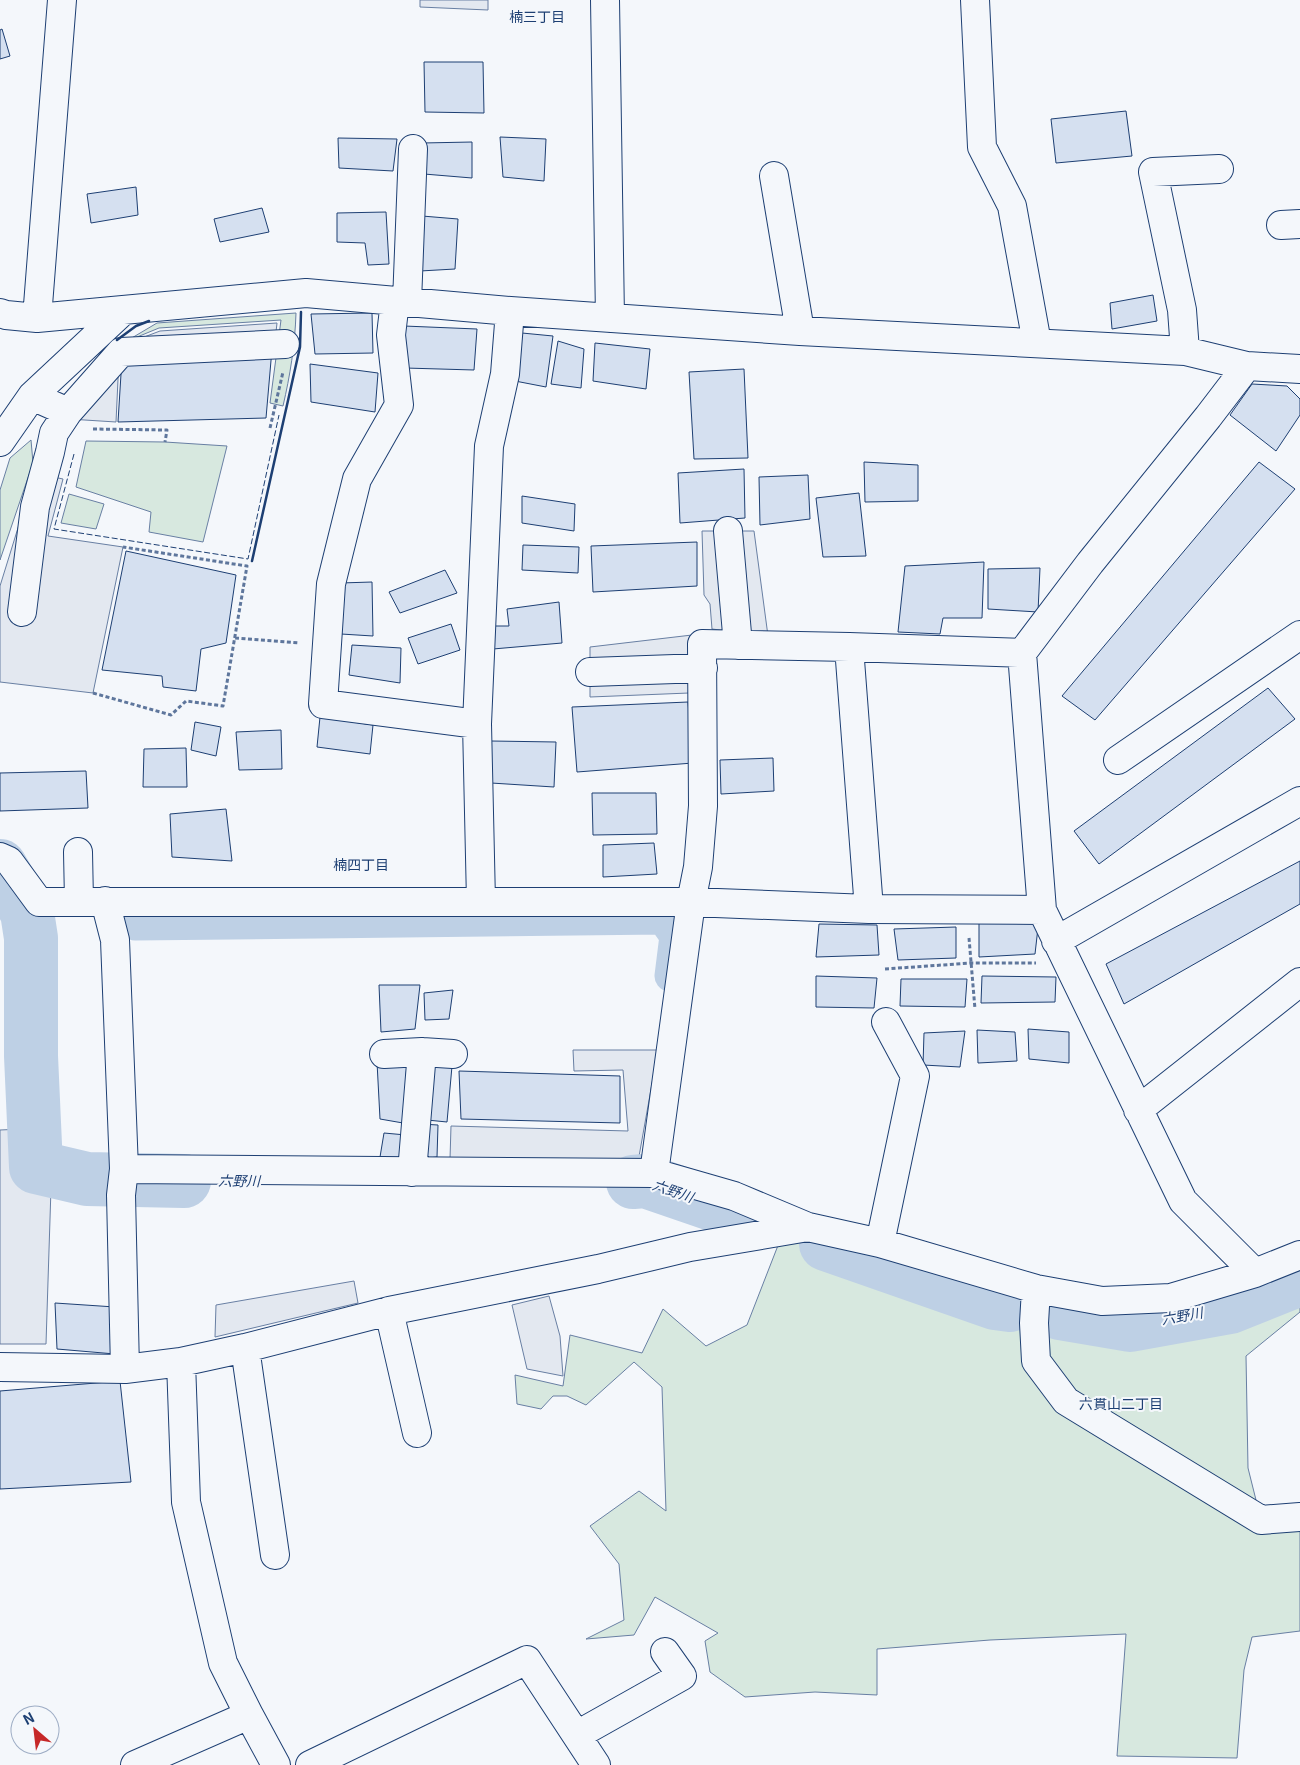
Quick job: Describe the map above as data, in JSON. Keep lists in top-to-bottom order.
{
  "districts": ["楠三丁目", "楠四丁目", "六貫山二丁目"],
  "water": ["六野川"],
  "north": "top left"
}
